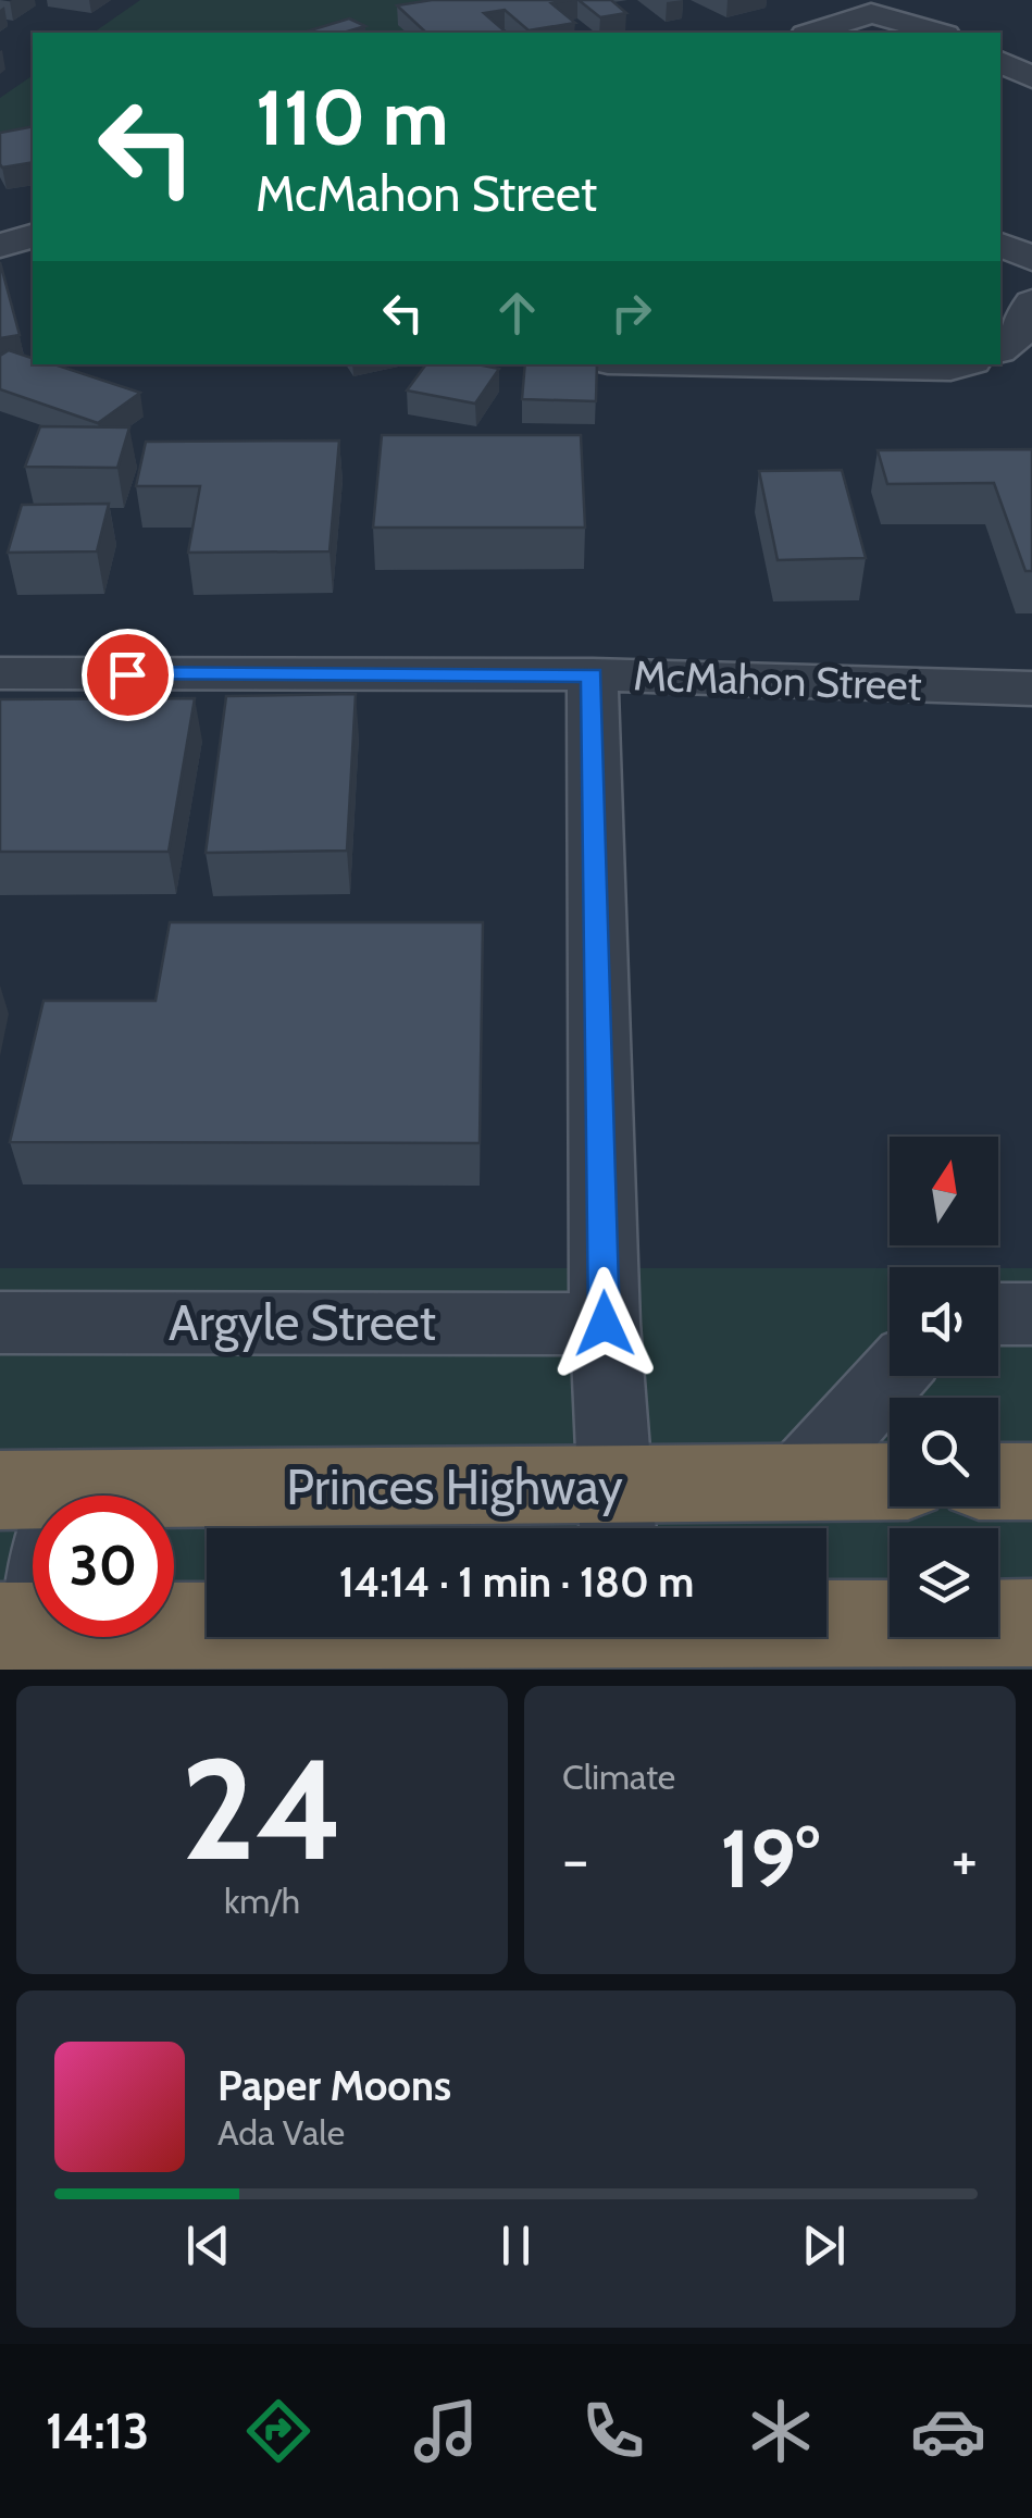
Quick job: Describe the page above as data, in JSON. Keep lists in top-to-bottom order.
{
  "streets": {
    "highway": ["Princes Highway"],
    "street": ["McMahon Street", "Argyle Street"]
  },
  "north": "top",
  "page": {
    "turn": ["110 m", "McMahon Street"],
    "limit": "30",
    "trip": "14:14 · 1 min · 180 m",
    "tile": [
      ["24", "km/h"],
      "Climate"
    ],
    "heat": ["−", "19°", "+"],
    "song": ["Paper Moons", "Ada Vale"],
    "tabs": "14:13"
  }
}
